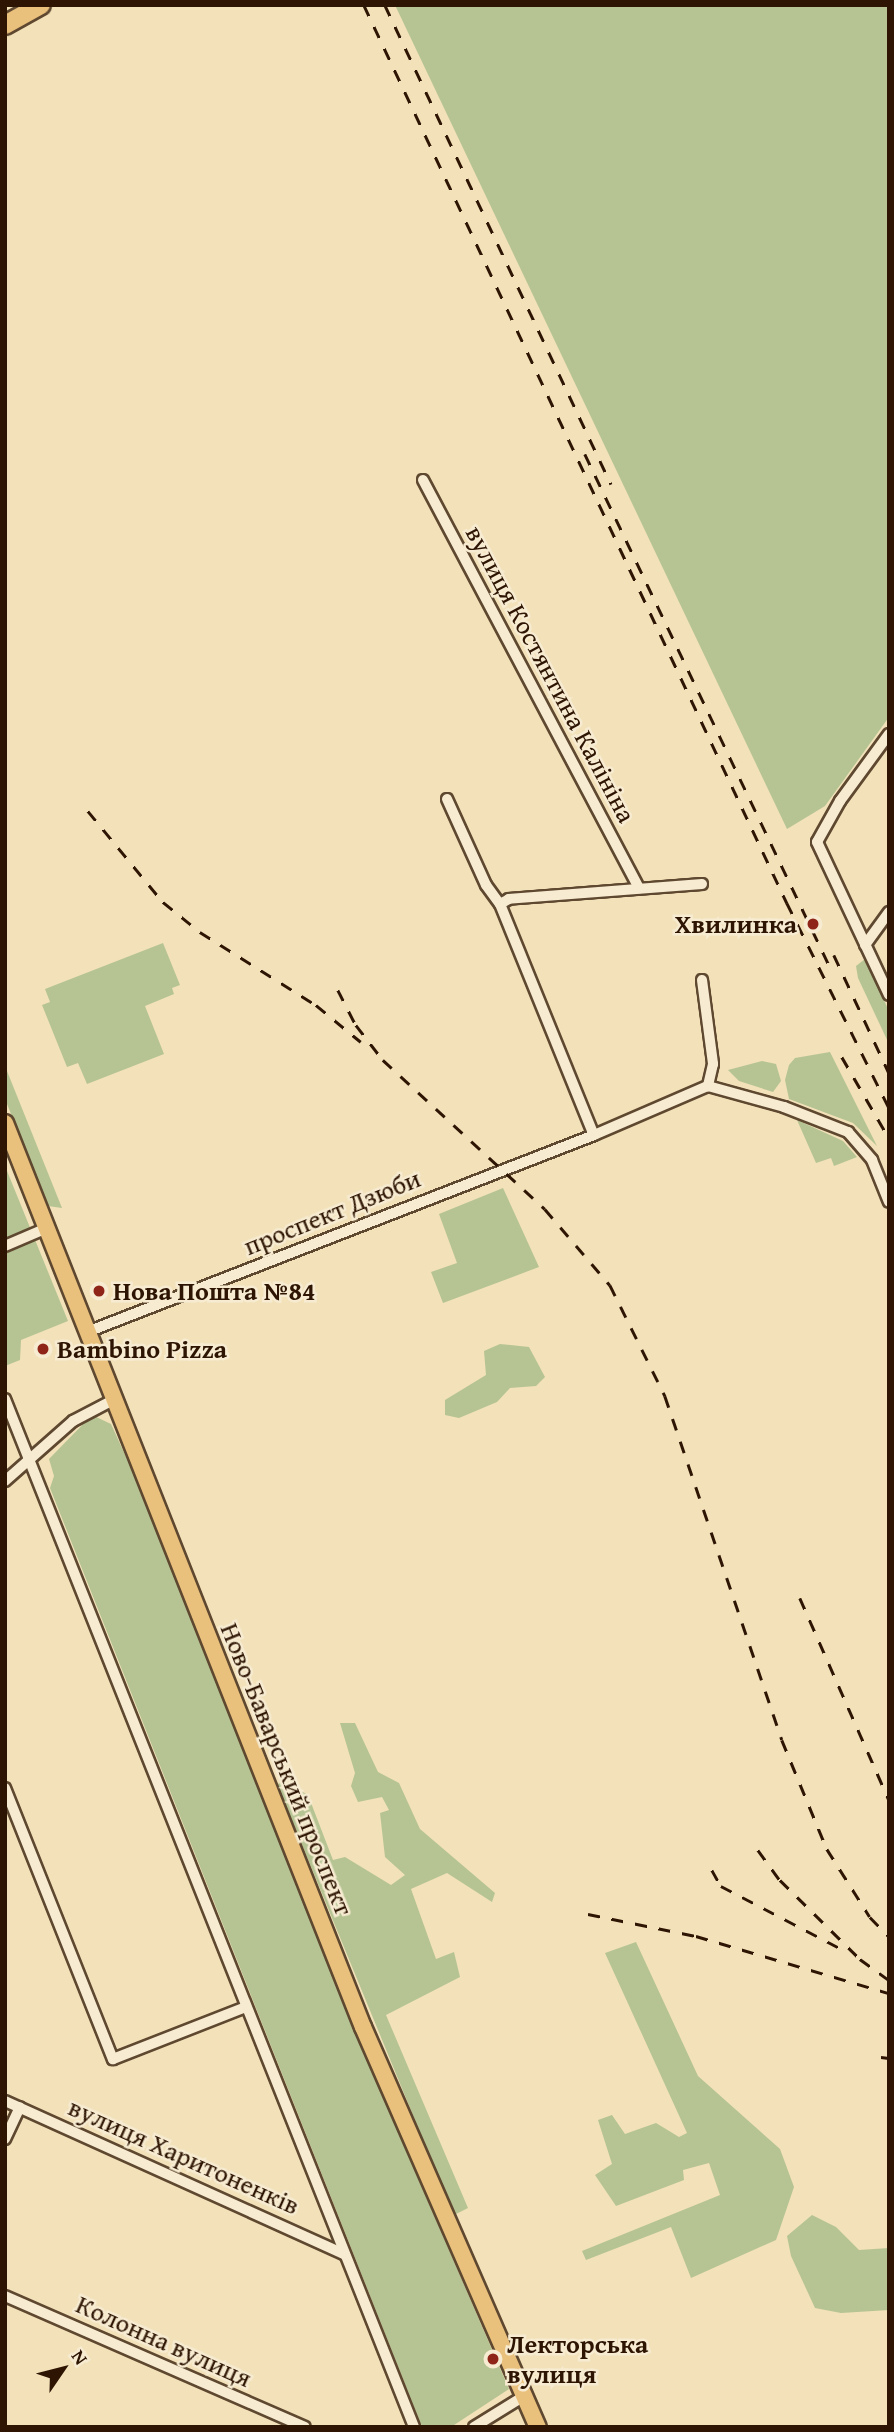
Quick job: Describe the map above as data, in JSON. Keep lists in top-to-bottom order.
{
  "streets": {
    "main road": ["Ново-Баварський проспект"],
    "street": [
      "вулиця Костянтина Калініна",
      "проспект Дзюби",
      "вулиця Харитоненків",
      "Колонна вулиця"
    ]
  },
  "crossings": [
    ["проспект Дзюби", "Ново-Баварський проспект"]
  ],
  "places": [
    "Хвилинка",
    "Нова Пошта №84",
    "Bambino Pizza",
    "Лекторська вулиця"
  ],
  "north": "top right"
}
